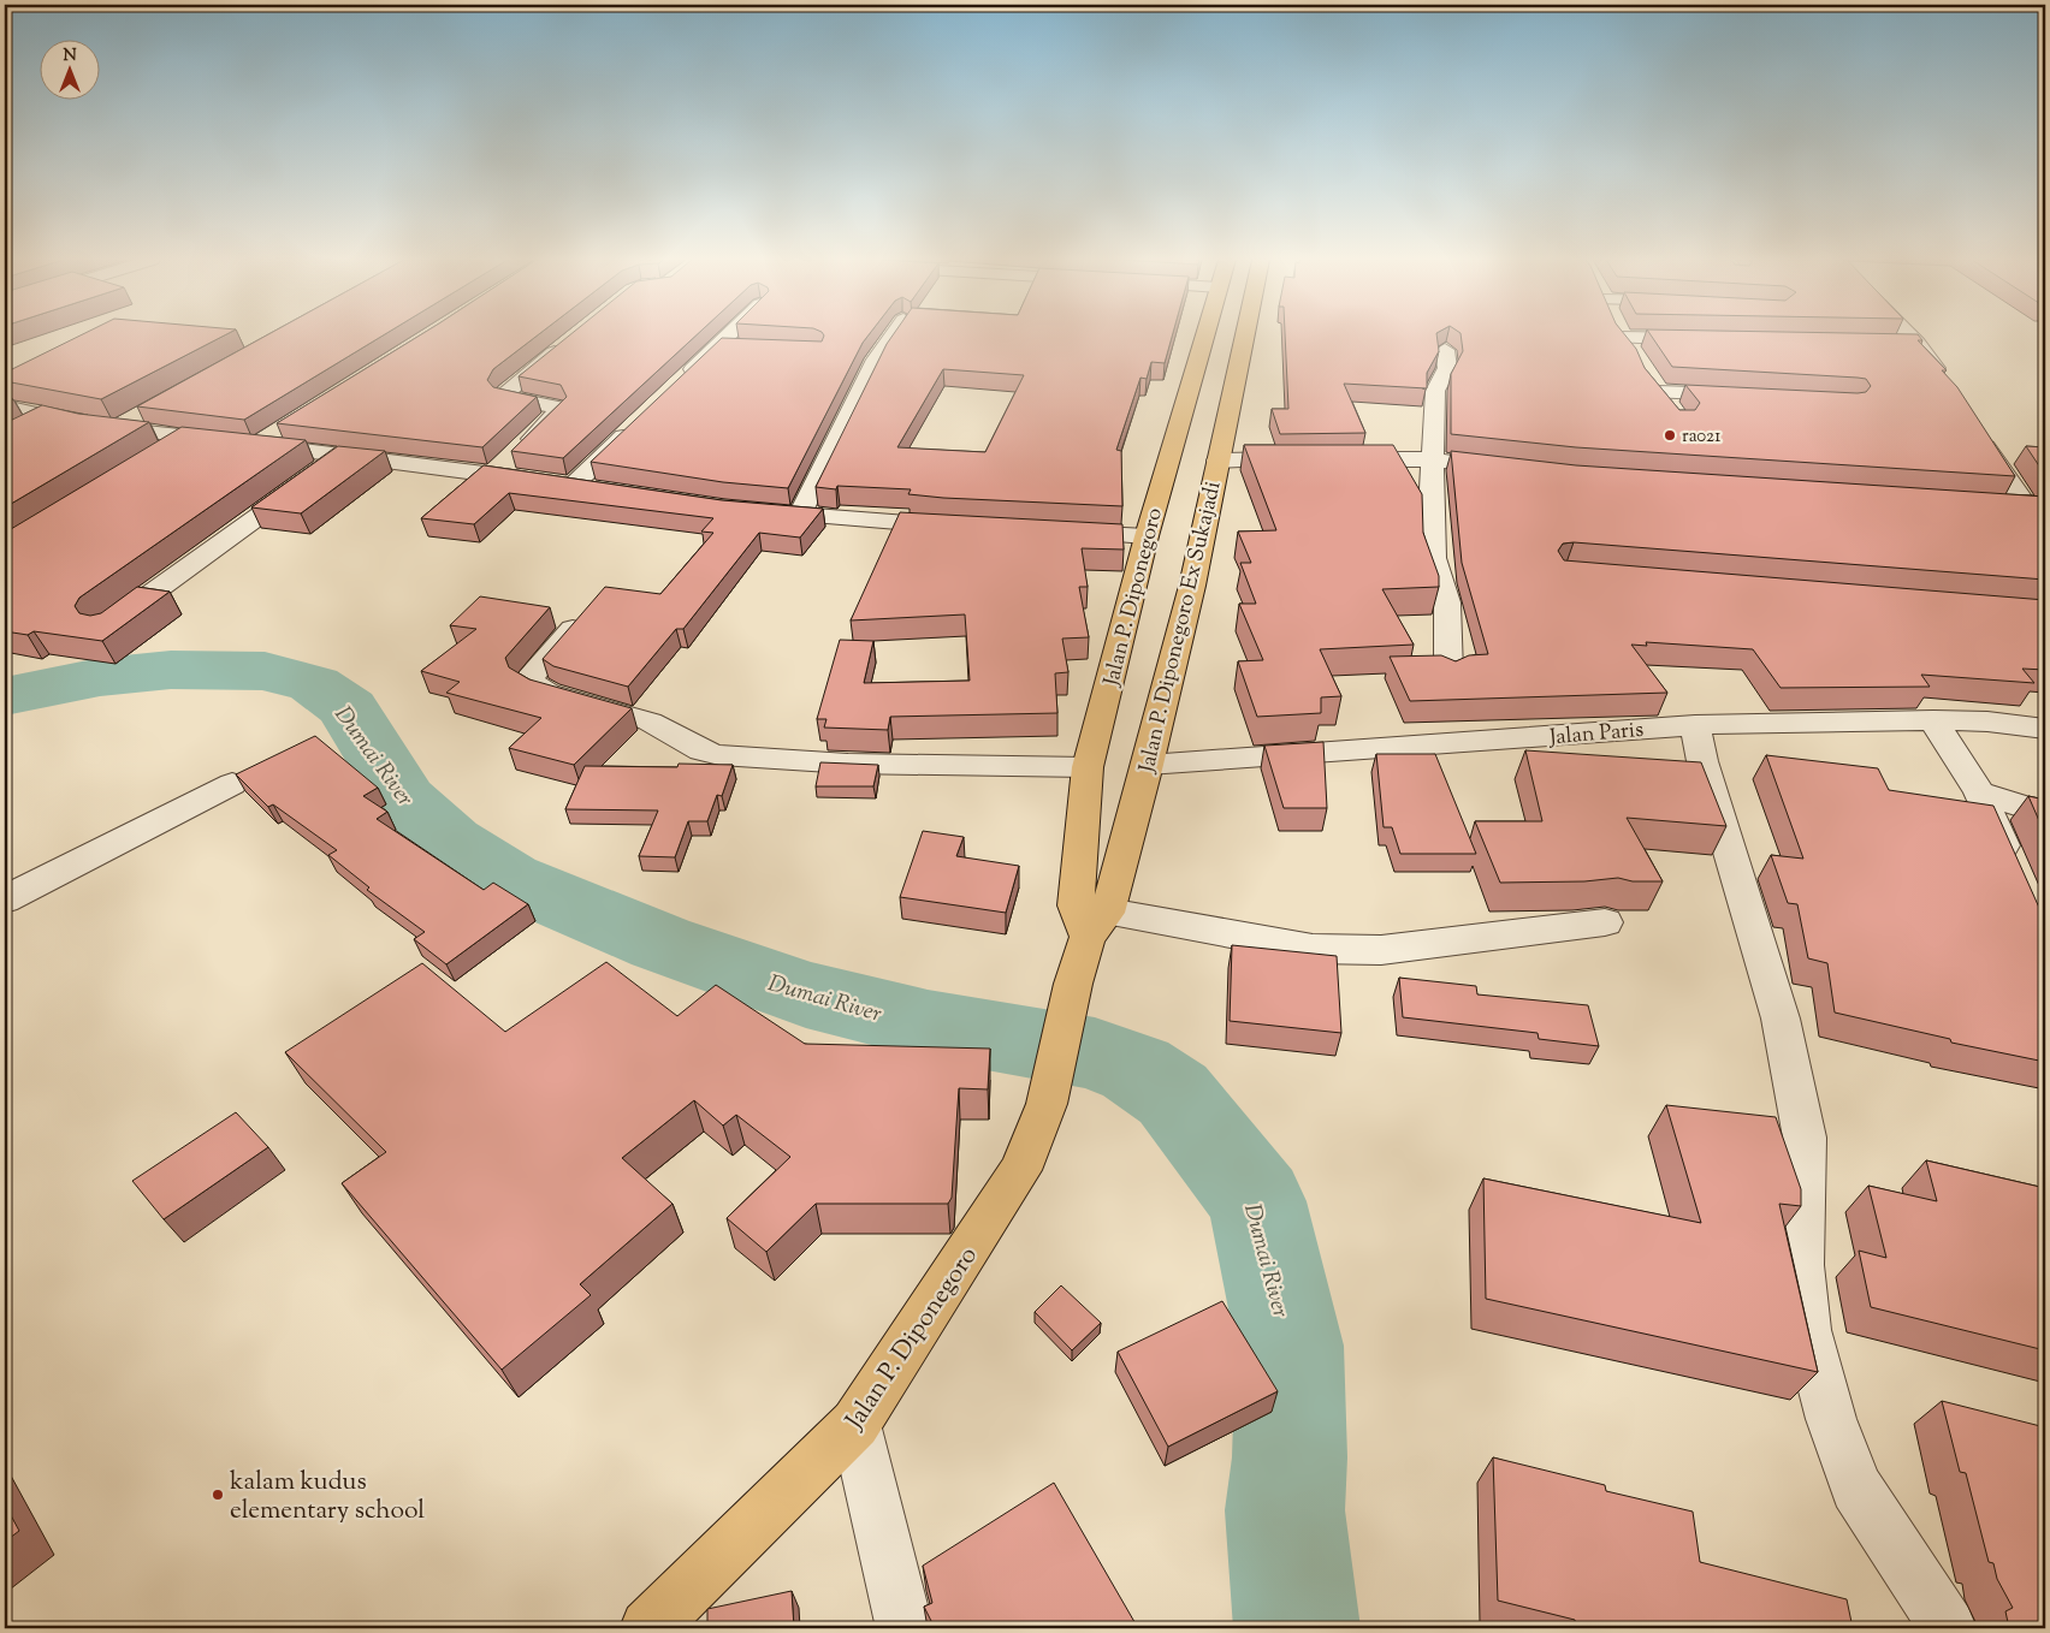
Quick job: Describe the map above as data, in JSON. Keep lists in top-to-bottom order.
{
  "streets": {
    "main road": ["Jalan P. Diponegoro", "Jalan P. Diponegoro Ex Sukajadi"],
    "street": ["Jalan Paris"]
  },
  "crossings": [
    ["Jalan P. Diponegoro", "Jalan P. Diponegoro Ex Sukajadi"],
    ["Jalan P. Diponegoro Ex Sukajadi", "Jalan Paris"]
  ],
  "water": ["Dumai River"],
  "places": ["ra021", "kalam kudus elementary school"],
  "north": "top"
}
